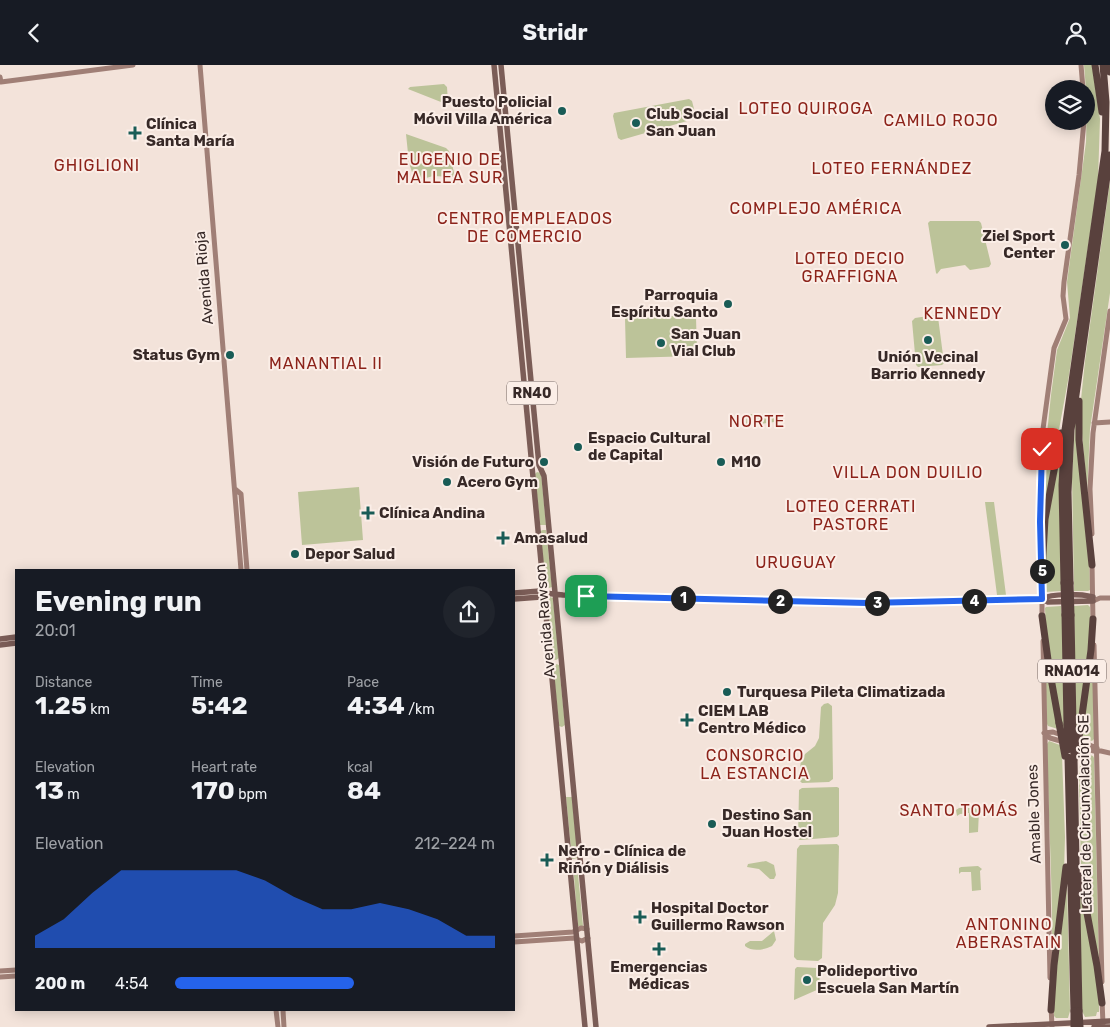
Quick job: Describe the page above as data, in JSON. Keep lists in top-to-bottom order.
{
  "streets": {
    "highway": ["RNA014"],
    "main road": ["RN40", "Avenida Rawson"],
    "street": ["Avenida Rioja", "Amable Jones", "Lateral de Circunvalación SE"]
  },
  "districts": [
    "LOTEO QUIROGA",
    "CAMILO ROJO",
    "EUGENIO DE MALLEA SUR",
    "GHIGLIONI",
    "LOTEO FERNÁNDEZ",
    "COMPLEJO AMÉRICA",
    "CENTRO EMPLEADOS DE COMERCIO",
    "LOTEO DECIO GRAFFIGNA",
    "KENNEDY",
    "MANANTIAL II",
    "NORTE",
    "VILLA DON DUILIO",
    "LOTEO CERRATI PASTORE",
    "URUGUAY",
    "CONSORCIO LA ESTANCIA",
    "SANTO TOMÁS",
    "ANTONINO ABERASTAIN"
  ],
  "places": {
    "other": [
      "Puesto Policial Móvil Villa América",
      "Club Social San Juan",
      "Ziel Sport Center",
      "Parroquia Espíritu Santo",
      "Unión Vecinal Barrio Kennedy",
      "San Juan Vial Club",
      "Status Gym",
      "Espacio Cultural de Capital",
      "Visión de Futuro",
      "M10",
      "Acero Gym",
      "Depor Salud",
      "Turquesa Pileta Climatizada",
      "Destino San Juan Hostel",
      "Polideportivo Escuela San Martín"
    ],
    "health": [
      "Clínica Santa María",
      "Clínica Andina",
      "Amasalud",
      "CIEM LAB Centro Médico",
      "Nefro - Clínica de Riñón y Diálisis",
      "Hospital Doctor Guillermo Rawson",
      "Emergencias Médicas"
    ]
  },
  "page": {
    "header": "Stridr",
    "pins": [
      "5",
      "1",
      "2",
      "4",
      "3"
    ],
    "heading": ["Evening run", "20:01"],
    "stats": [
      ["Distance", "1.25 km"],
      ["Time", "5:42"],
      ["Pace", "4:34 /km"],
      ["Elevation", "13 m"],
      ["Heart rate", "170 bpm"],
      ["kcal", "84"]
    ],
    "chart": ["Elevation", "212–224 m"],
    "list": [
      {
        "name": "200 m",
        "note": "4:54"
      }
    ]
  }
}
